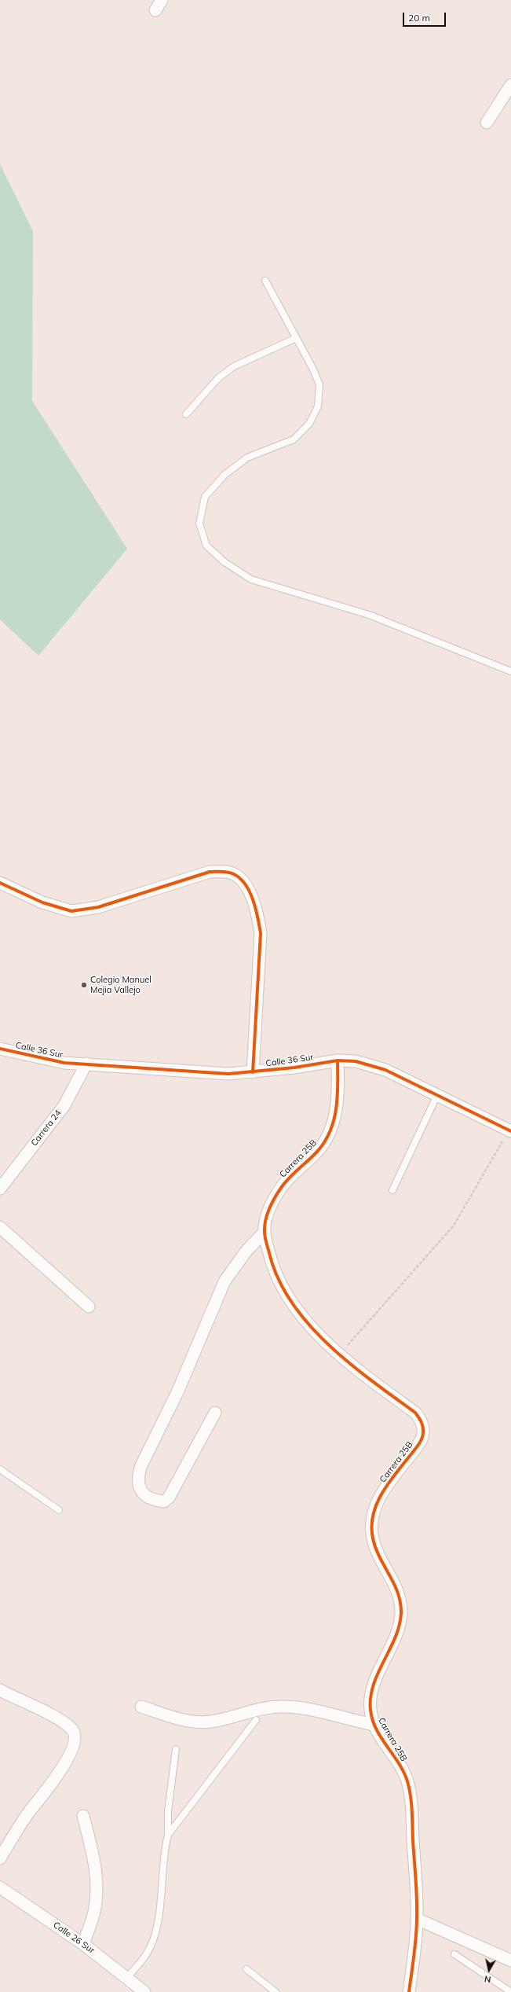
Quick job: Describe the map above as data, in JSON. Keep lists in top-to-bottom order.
{
  "streets": {
    "street": [
      "Calle 36 Sur",
      "Carrera 24",
      "Carrera 25B",
      "Calle 26 Sur"
    ]
  },
  "crossings": [
    ["Calle 36 Sur", "Carrera 24"],
    ["Calle 36 Sur", "Carrera 25B"]
  ],
  "places": ["Colegio Manuel Mejia Vallejo"],
  "scale_bar": "20 m",
  "north": "bottom"
}
